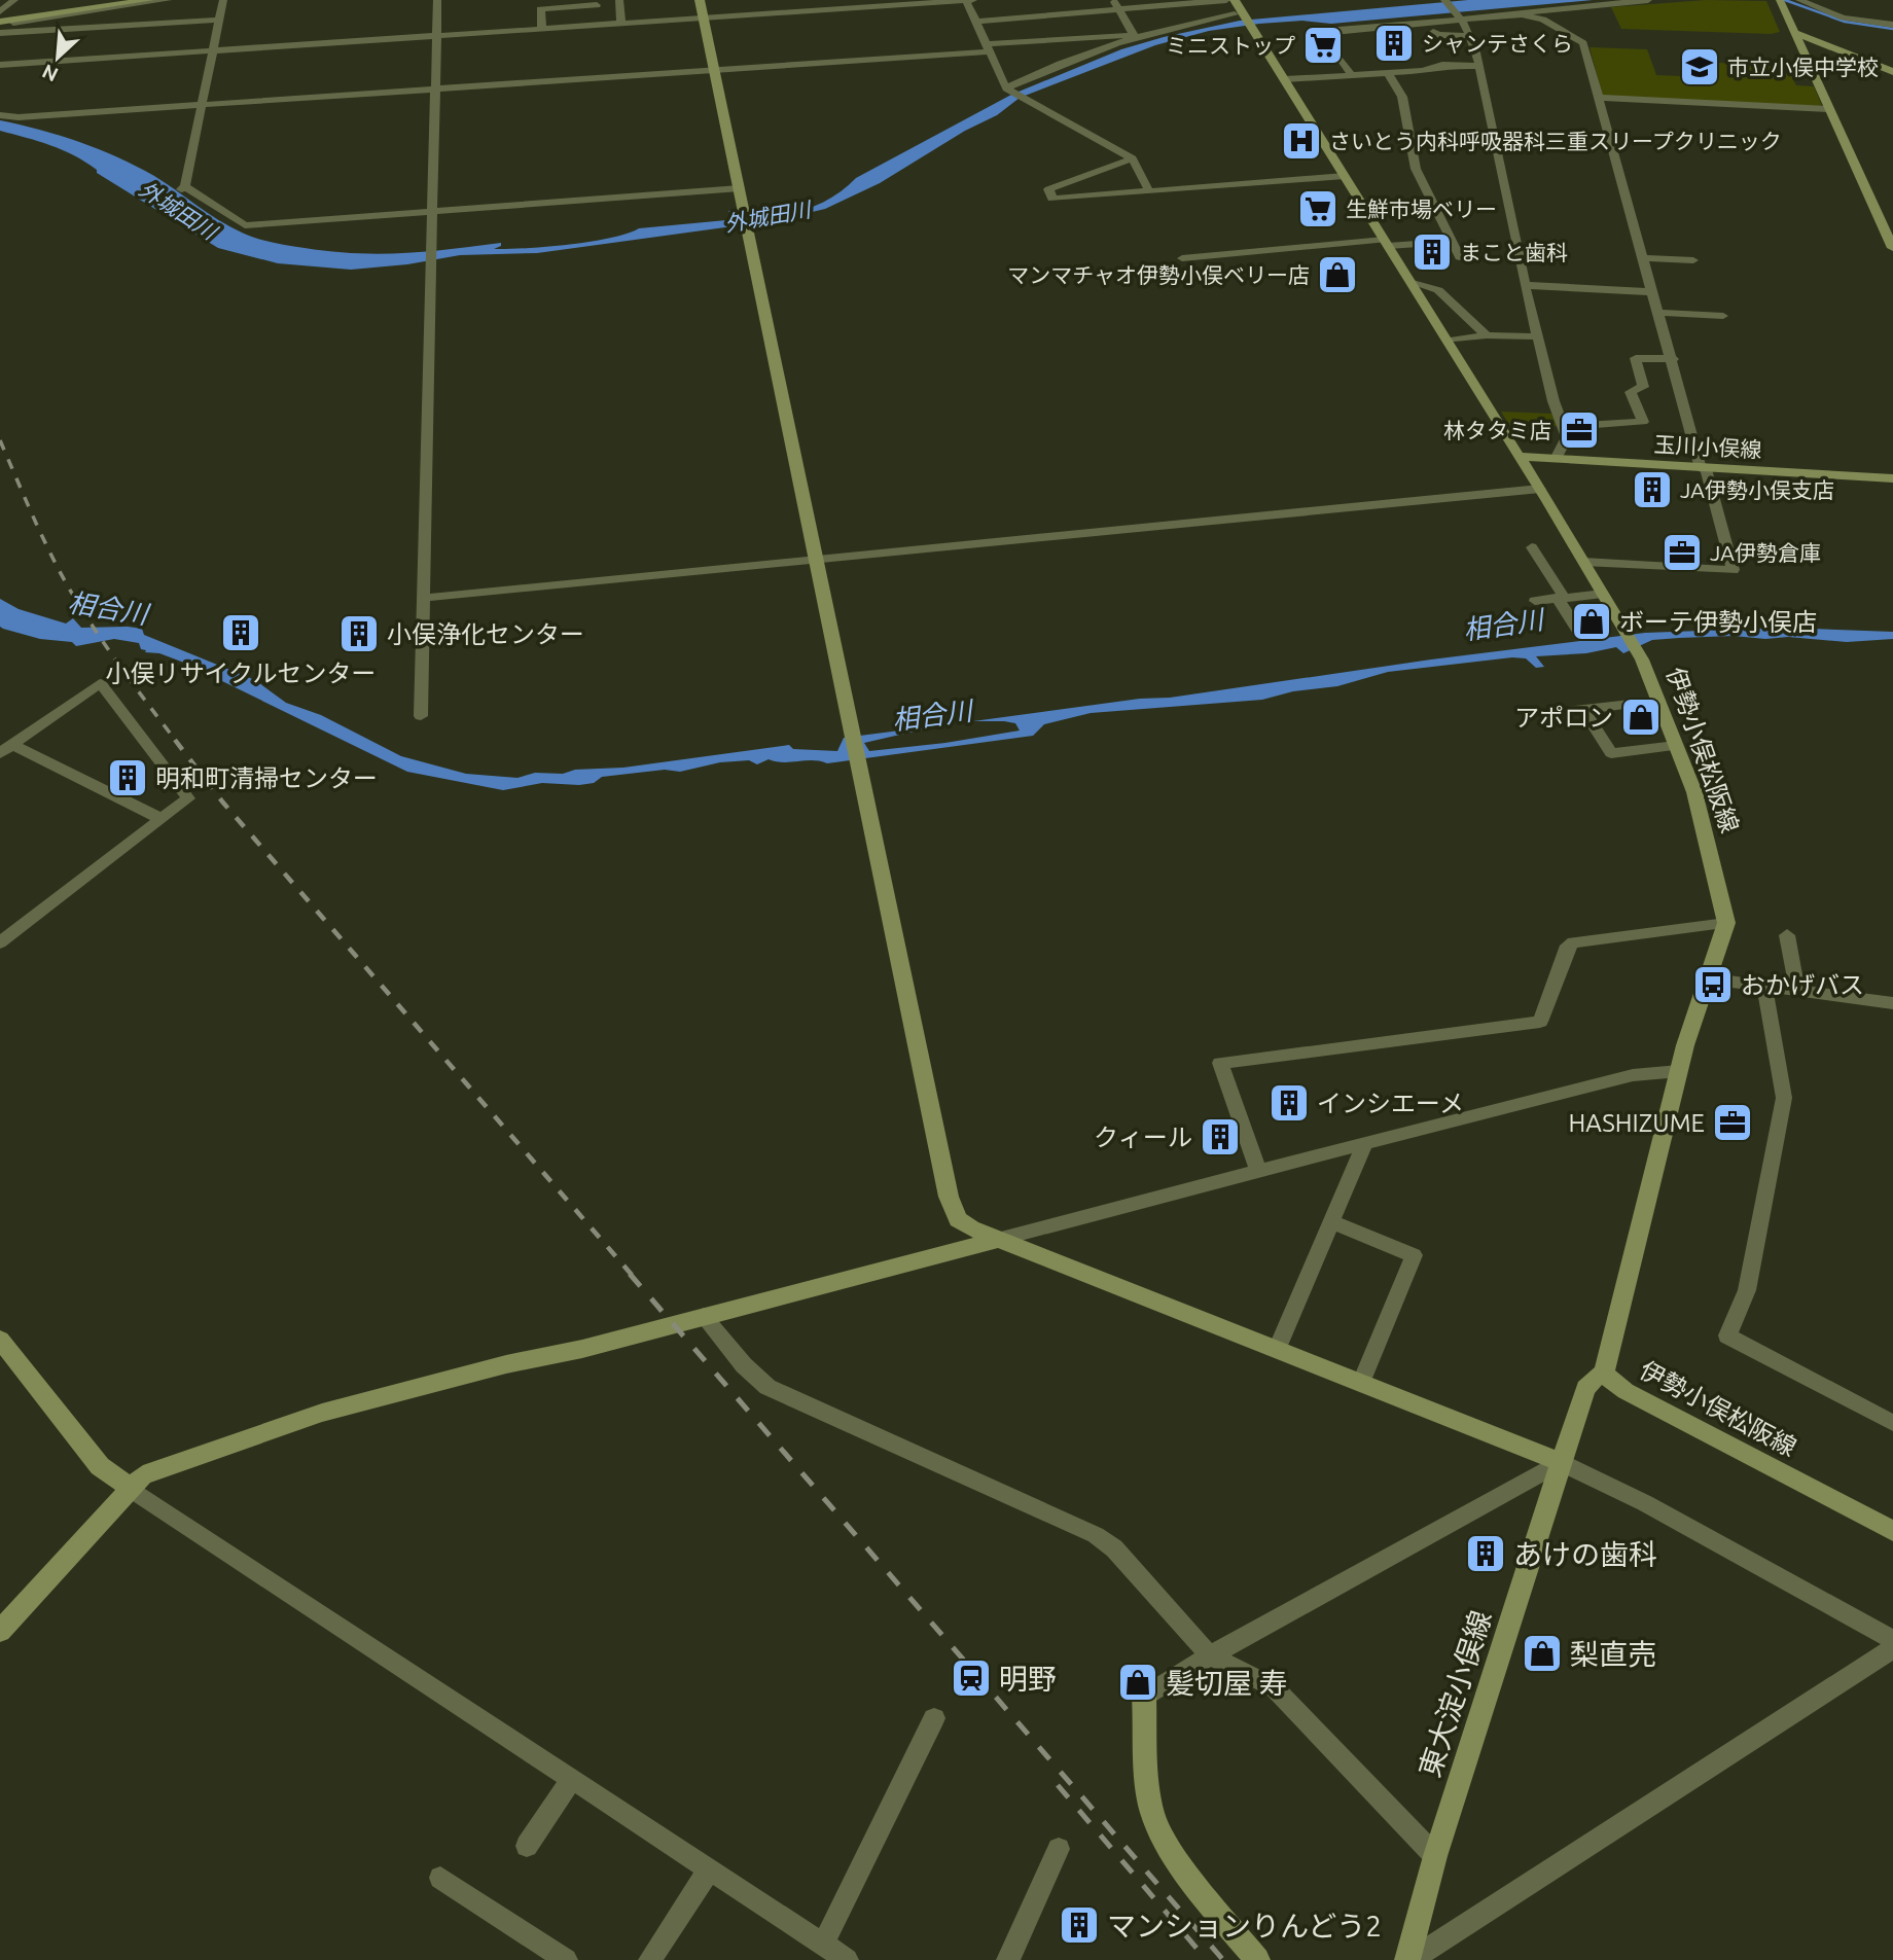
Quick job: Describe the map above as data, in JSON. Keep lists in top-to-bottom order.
{
  "streets": {
    "street": ["玉川小俣線", "伊勢小俣松阪線", "東大淀小俣線"]
  },
  "crossings": [
    ["玉川小俣線", "伊勢小俣松阪線"],
    ["伊勢小俣松阪線", "東大淀小俣線"]
  ],
  "water": ["外城田川", "相合川"],
  "places": {
    "building": [
      "シャンテさくら",
      "まこと歯科",
      "JA伊勢小俣支店",
      "小俣リサイクルセンター",
      "小俣浄化センター",
      "明和町清掃センター",
      "インシエーメ",
      "クィール",
      "あけの歯科",
      "マンションりんどう2"
    ],
    "supermarket": ["ミニストップ", "生鮮市場ベリー"],
    "school or university": ["市立小俣中学校"],
    "hospital": ["さいとう内科呼吸器科三重スリープクリニック"],
    "shop": [
      "マンマチャオ伊勢小俣ベリー店",
      "ボーテ伊勢小俣店",
      "アポロン",
      "梨直売",
      "髪切屋 寿"
    ],
    "office": ["林タタミ店", "JA伊勢倉庫", "HASHIZUME"],
    "bus stop": ["おかげバス"],
    "station": ["明野"]
  },
  "north": "bottom left"
}
